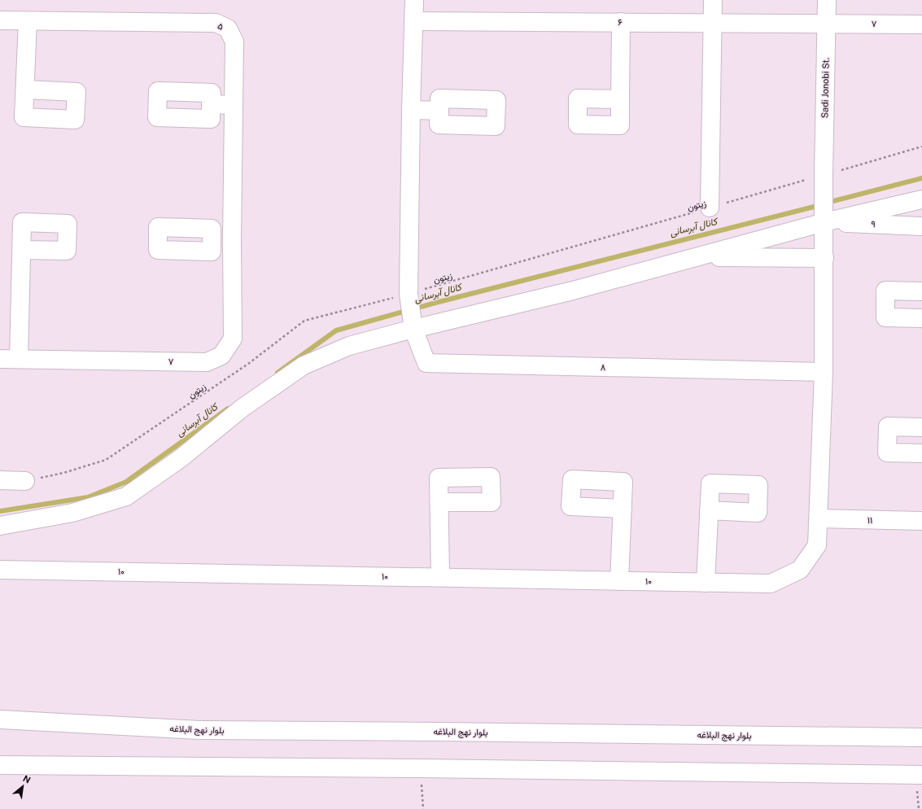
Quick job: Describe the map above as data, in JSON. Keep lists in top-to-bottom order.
{
  "streets": {
    "street": [
      "۶",
      "۷",
      "۵",
      "Sadi Jonobi St.",
      "۹",
      "۸",
      "۱۱",
      "۱۰",
      "بلوار نهج البلاغه"
    ],
    "path": ["زیتون"]
  },
  "crossings": [
    ["۶", "۷"],
    ["۶", "Sadi Jonobi St."],
    ["۷", "۵"],
    ["۷", "Sadi Jonobi St."],
    ["Sadi Jonobi St.", "زیتون"],
    ["Sadi Jonobi St.", "۹"],
    ["Sadi Jonobi St.", "۸"],
    ["Sadi Jonobi St.", "۱۱"],
    ["Sadi Jonobi St.", "۱۰"]
  ],
  "water": ["کانال آبرسانی"],
  "north": "top right"
}
